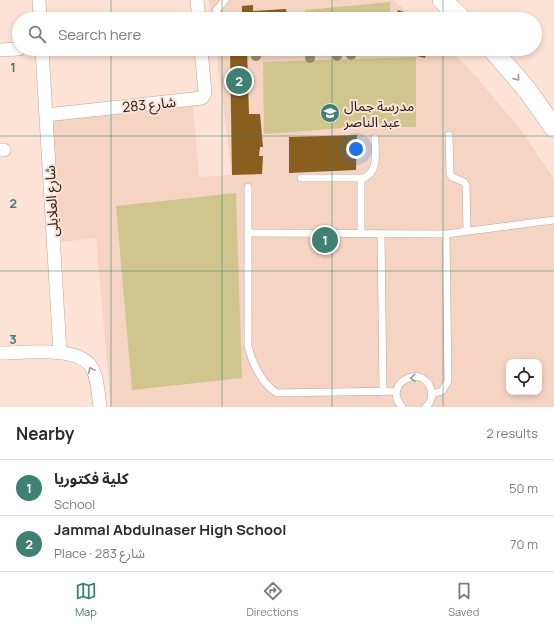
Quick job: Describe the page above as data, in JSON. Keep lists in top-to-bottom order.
{
  "streets": {
    "street": ["شارع 283", "شارع العلايلى"]
  },
  "crossings": [
    ["شارع 283", "شارع العلايلى"]
  ],
  "places": {
    "school or university": ["مدرسة جمال عبد الناصر"]
  },
  "page": {
    "search": "Search here",
    "pins": ["2", "1"],
    "heading": ["Nearby", "2 results"],
    "list": [
      {
        "mark": "1",
        "name": "كلية فكتوريا",
        "note": "School",
        "value": "50 m"
      },
      {
        "mark": "2",
        "name": "Jammal Abdulnaser High School",
        "note": "Place · شارع 283",
        "value": "70 m"
      }
    ],
    "nav": ["Map", "Directions", "Saved"]
  },
  "grid": {
    "rows": ["1", "2", "3"]
  }
}
